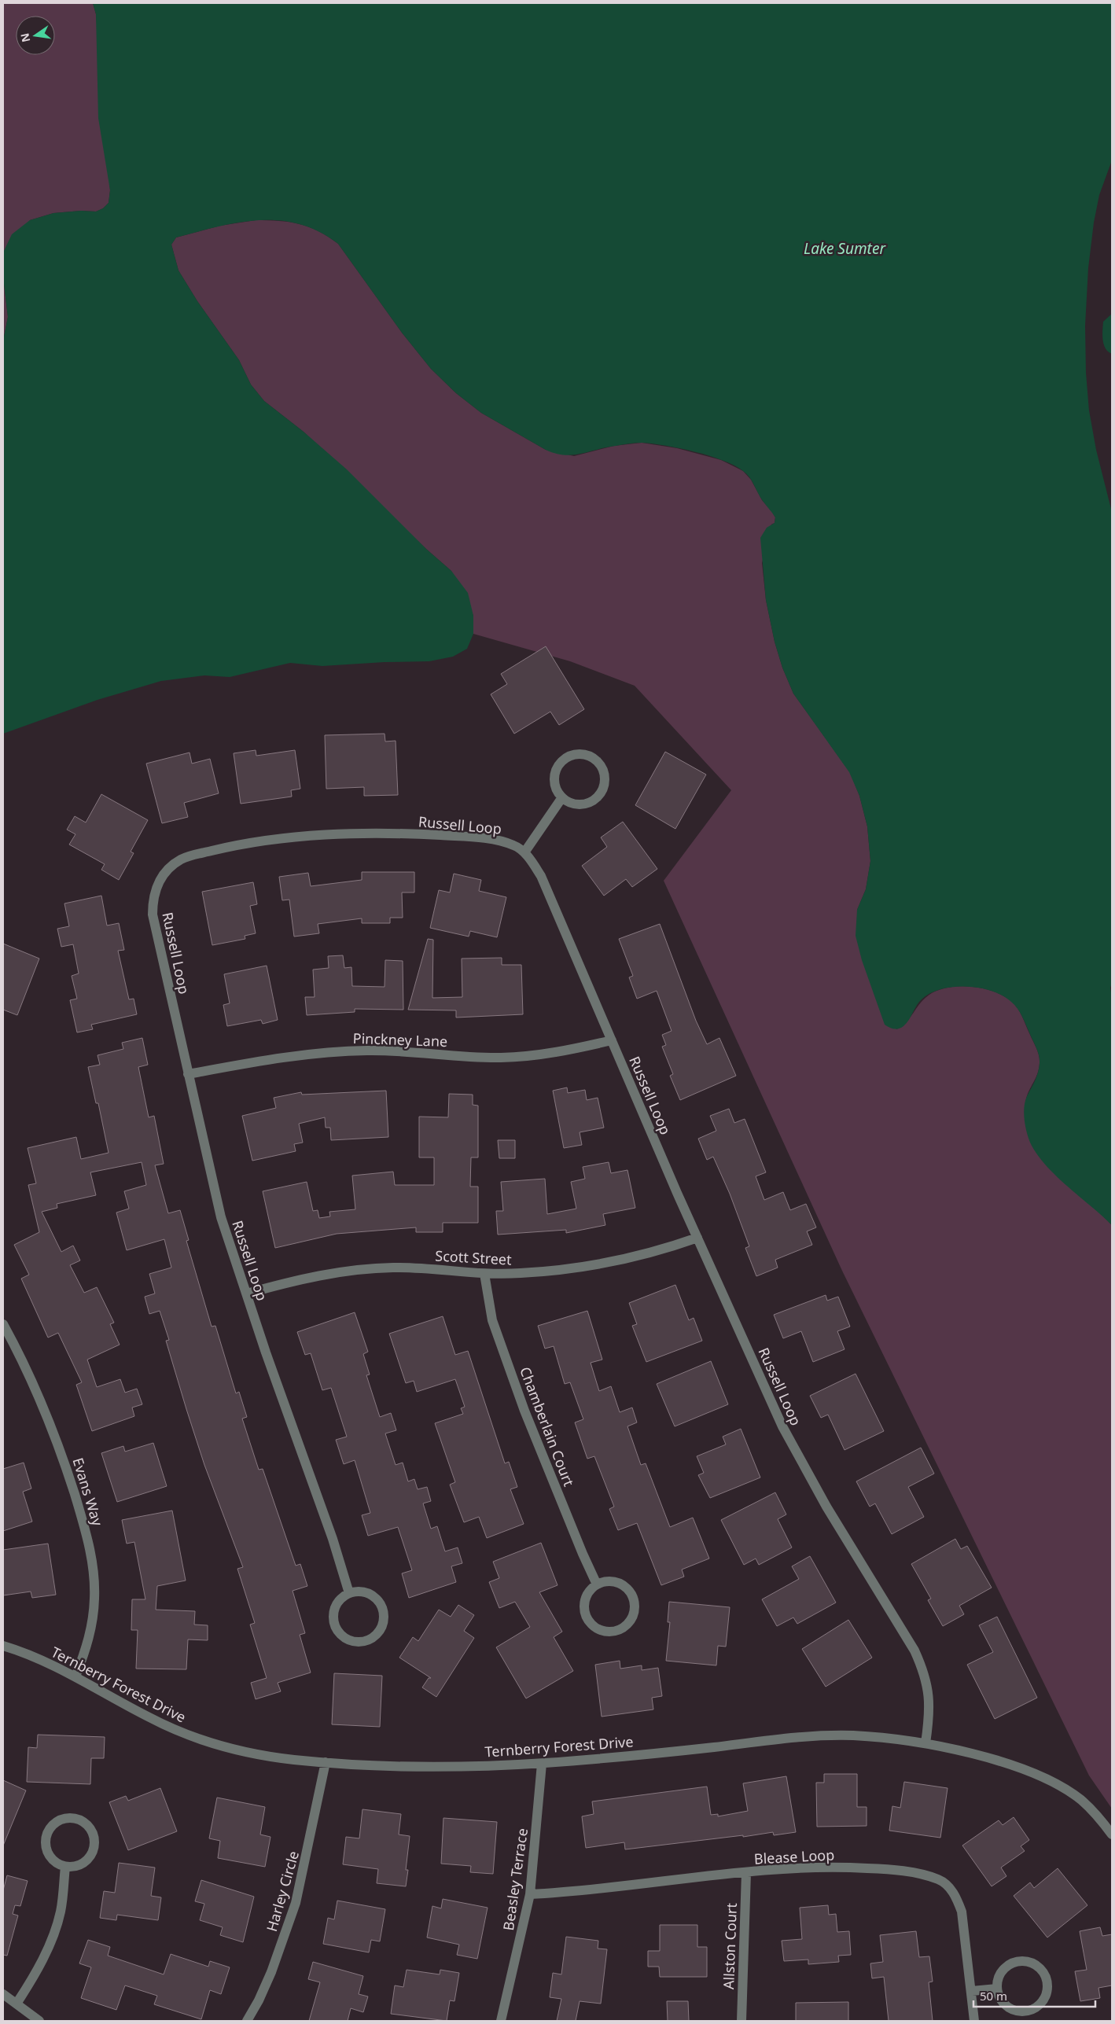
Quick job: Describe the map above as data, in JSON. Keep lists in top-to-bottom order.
{
  "streets": {
    "street": [
      "Russell Loop",
      "Pinckney Lane",
      "Scott Street",
      "Chamberlain Court",
      "Evans Way",
      "Ternberry Forest Drive",
      "Blease Loop",
      "Beasley Terrace",
      "Harley Circle",
      "Allston Court"
    ]
  },
  "crossings": [
    ["Russell Loop", "Pinckney Lane"],
    ["Russell Loop", "Scott Street"],
    ["Russell Loop", "Ternberry Forest Drive"],
    ["Scott Street", "Chamberlain Court"],
    ["Evans Way", "Ternberry Forest Drive"],
    ["Ternberry Forest Drive", "Beasley Terrace"],
    ["Ternberry Forest Drive", "Harley Circle"],
    ["Blease Loop", "Beasley Terrace"],
    ["Blease Loop", "Allston Court"]
  ],
  "water": ["Lake Sumter"],
  "scale_bar": "50 m",
  "north": "left"
}
